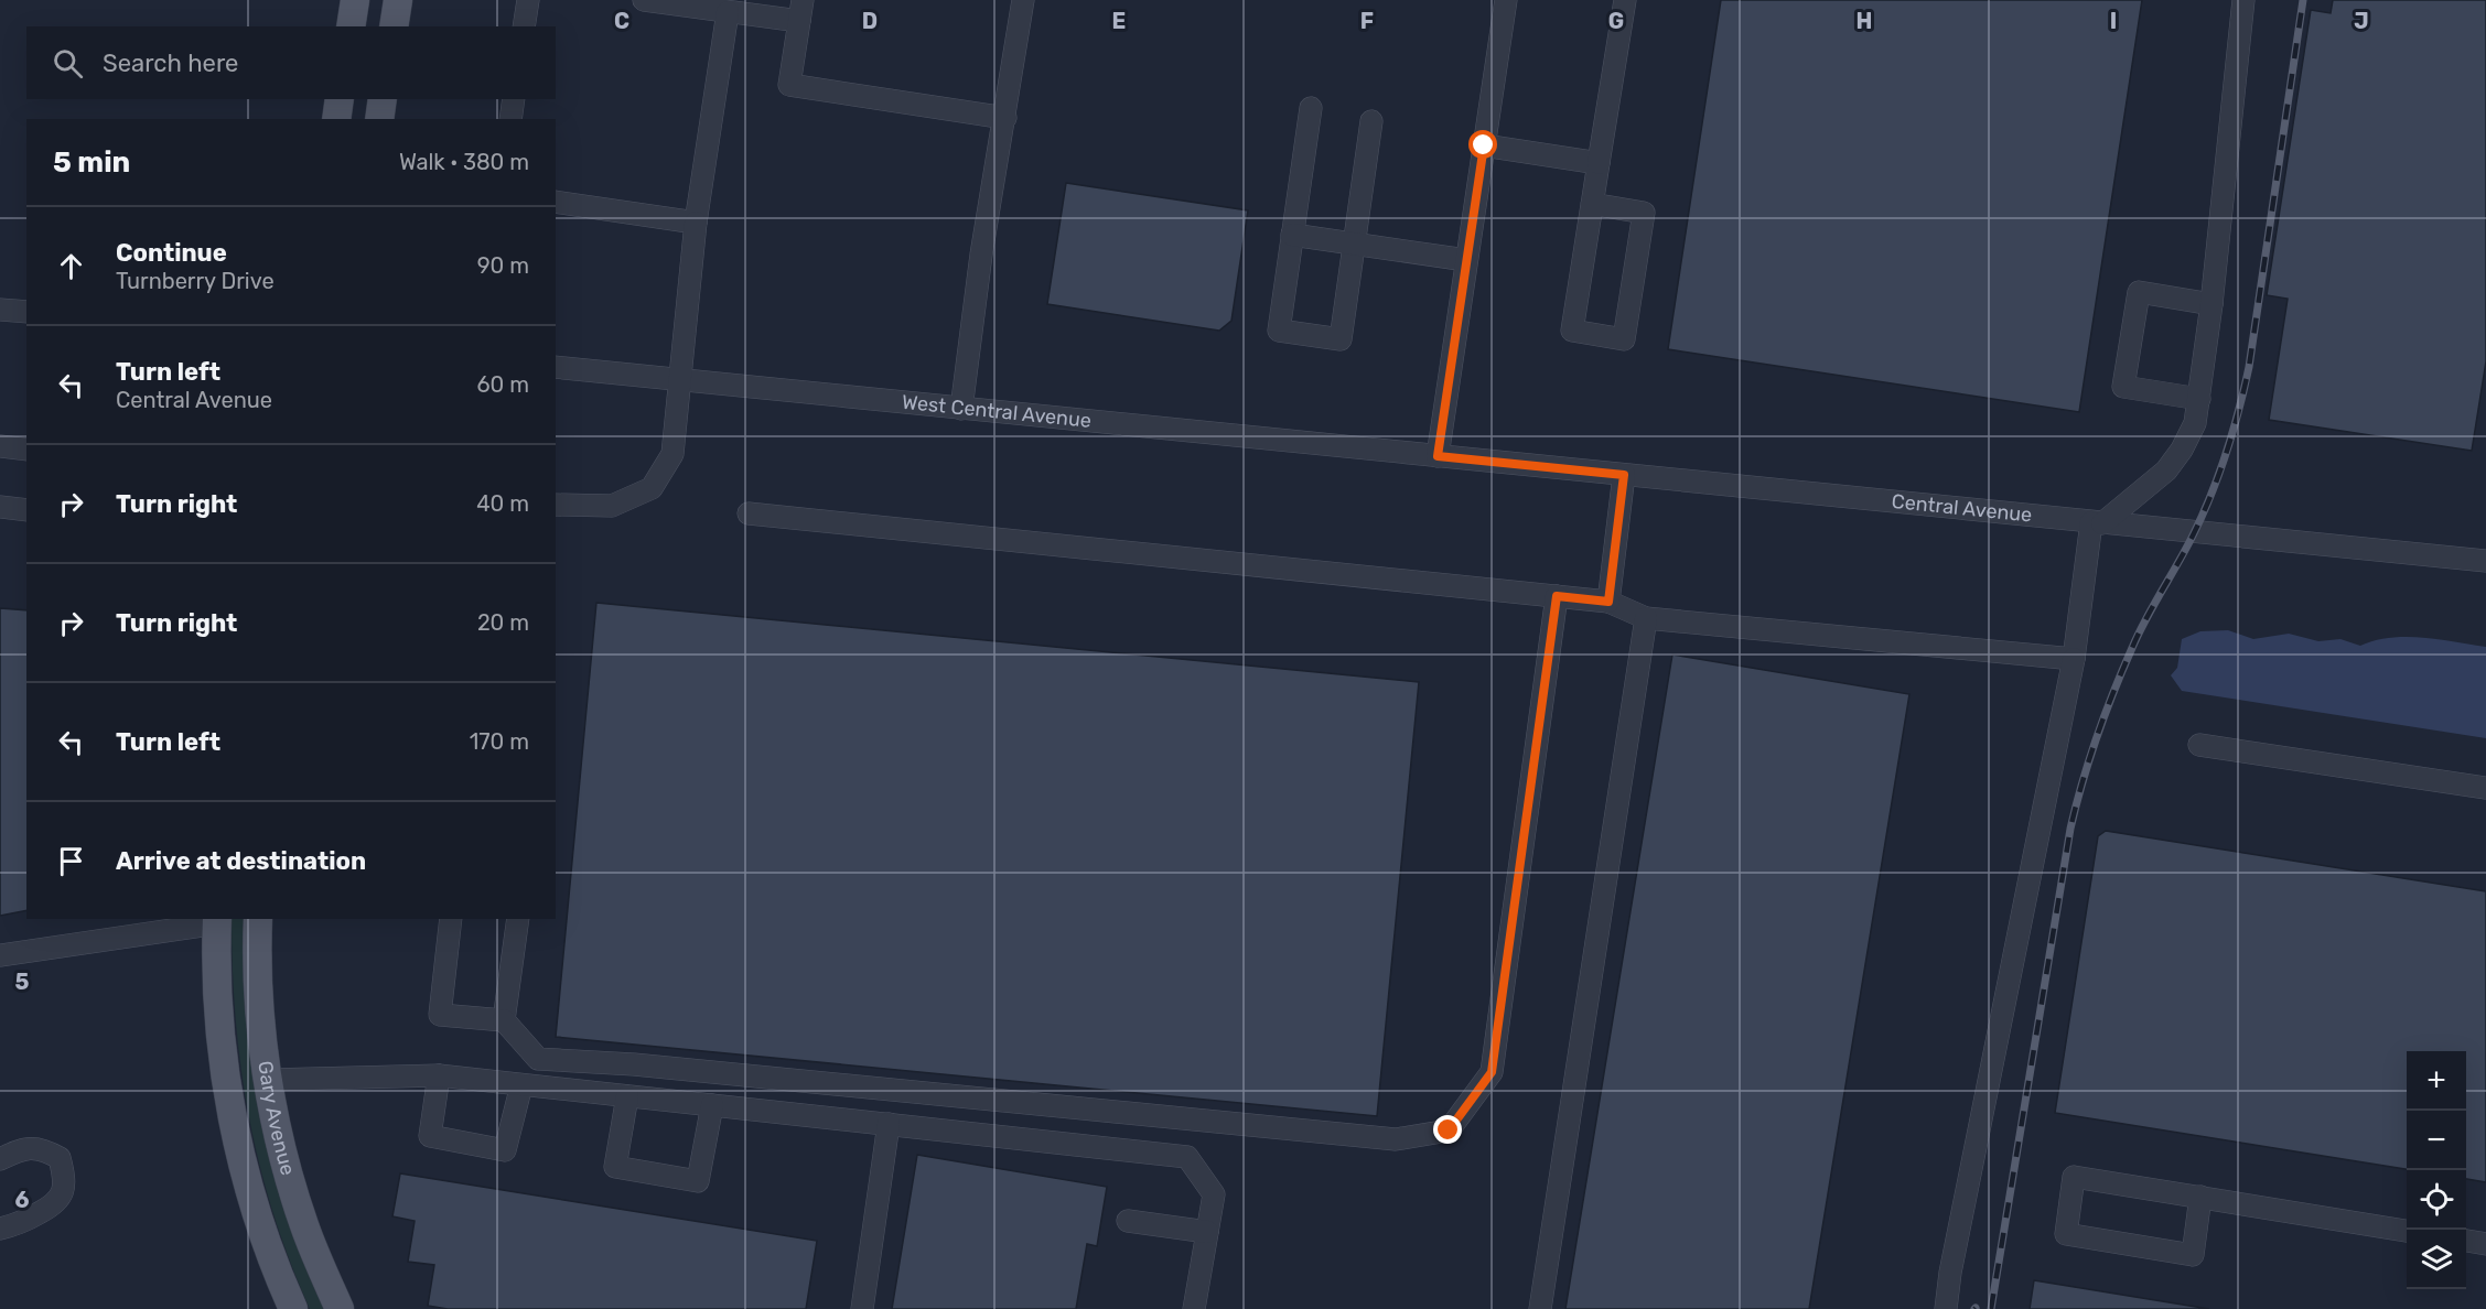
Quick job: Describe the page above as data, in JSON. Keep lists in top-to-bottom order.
{
  "streets": {
    "main road": ["Gary Avenue"],
    "street": ["West Central Avenue", "Central Avenue"]
  },
  "crossings": [
    ["West Central Avenue", "Central Avenue"]
  ],
  "page": {
    "search": "Search here",
    "heading": ["5 min", "Walk · 380 m"],
    "list": [
      ["Continue", "Turnberry Drive", "90 m"],
      ["Turn left", "Central Avenue", "60 m"],
      ["Turn right", "40 m"],
      ["Turn right", "20 m"],
      ["Turn left", "170 m"],
      "Arrive at destination"
    ],
    "map_buttons": ["+", "−"]
  },
  "grid": {
    "columns": [
      "C",
      "D",
      "E",
      "F",
      "G",
      "H",
      "I",
      "J"
    ],
    "rows": ["5", "6"]
  }
}
